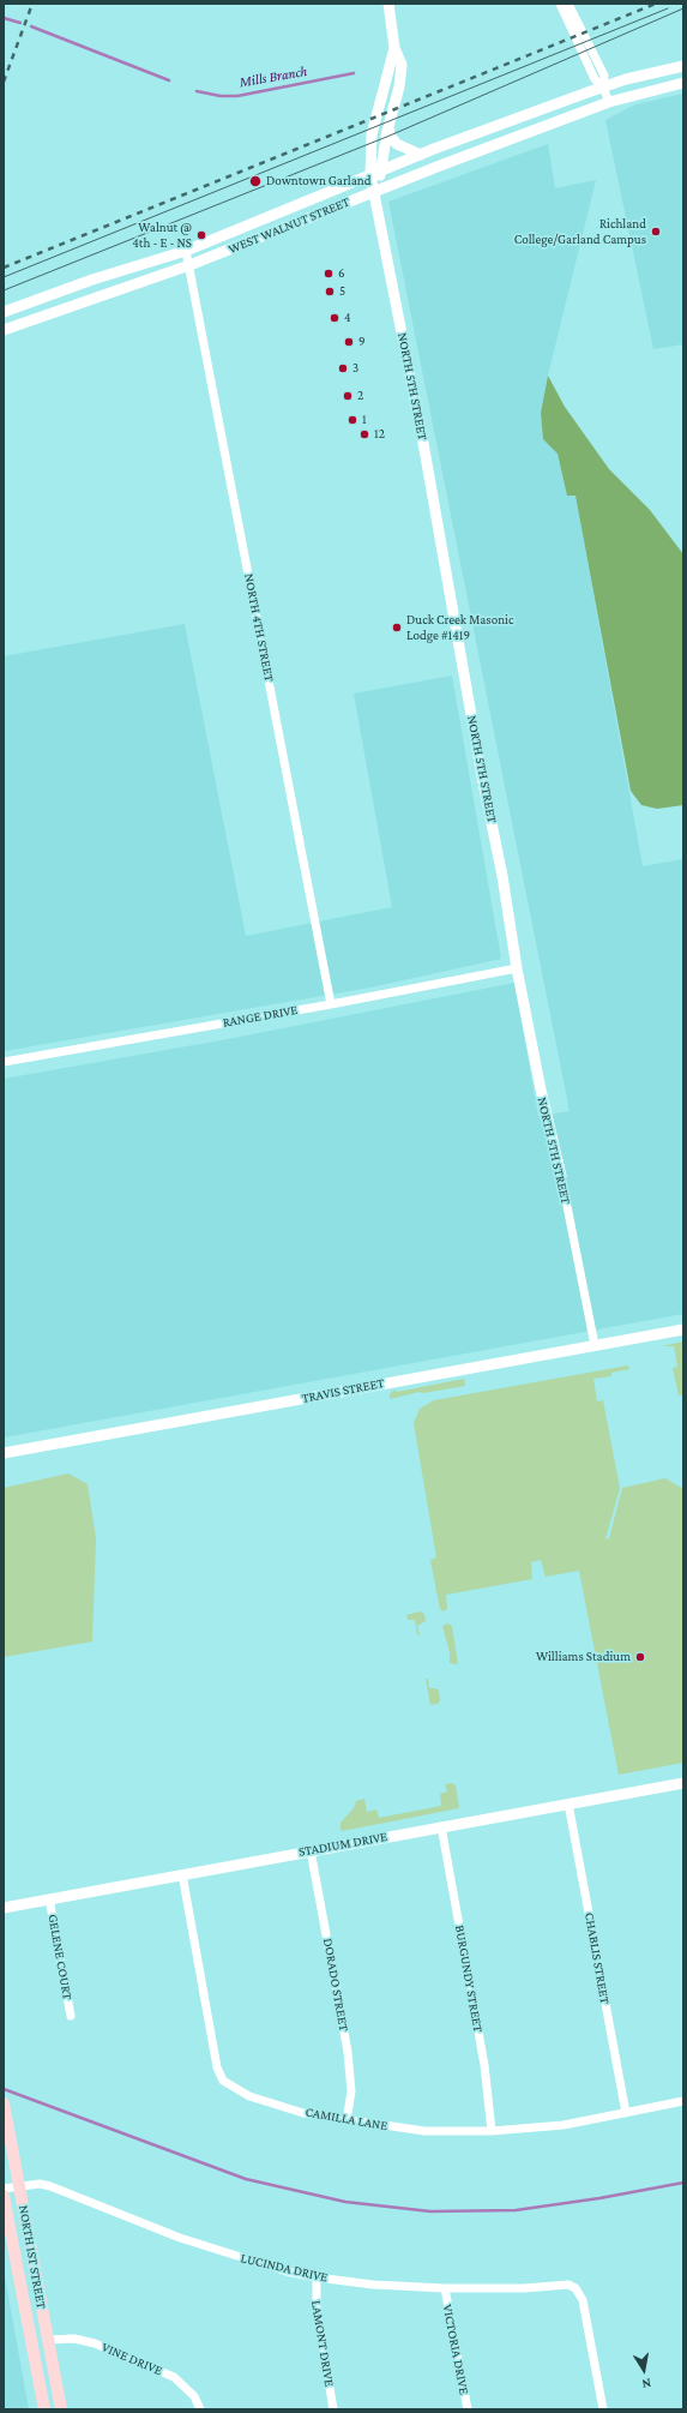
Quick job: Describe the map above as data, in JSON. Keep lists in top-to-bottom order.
{
  "streets": {
    "main road": ["NORTH 1ST STREET"],
    "street": [
      "WEST WALNUT STREET",
      "NORTH 5TH STREET",
      "NORTH 4TH STREET",
      "RANGE DRIVE",
      "TRAVIS STREET",
      "STADIUM DRIVE",
      "GELENE COURT",
      "CHABLIS STREET",
      "BURGUNDY STREET",
      "DORADO STREET",
      "CAMILLA LANE",
      "LUCINDA DRIVE",
      "LAMONT DRIVE",
      "VICTORIA DRIVE",
      "VINE DRIVE"
    ]
  },
  "crossings": [
    ["WEST WALNUT STREET", "NORTH 5TH STREET"],
    ["WEST WALNUT STREET", "NORTH 4TH STREET"],
    ["NORTH 5TH STREET", "RANGE DRIVE"],
    ["NORTH 5TH STREET", "TRAVIS STREET"],
    ["NORTH 4TH STREET", "RANGE DRIVE"],
    ["STADIUM DRIVE", "GELENE COURT"],
    ["STADIUM DRIVE", "CHABLIS STREET"],
    ["STADIUM DRIVE", "BURGUNDY STREET"],
    ["STADIUM DRIVE", "DORADO STREET"],
    ["STADIUM DRIVE", "CAMILLA LANE"],
    ["CHABLIS STREET", "CAMILLA LANE"],
    ["BURGUNDY STREET", "CAMILLA LANE"],
    ["DORADO STREET", "CAMILLA LANE"],
    ["NORTH 1ST STREET", "LUCINDA DRIVE"],
    ["NORTH 1ST STREET", "VINE DRIVE"],
    ["LUCINDA DRIVE", "LAMONT DRIVE"],
    ["LUCINDA DRIVE", "VICTORIA DRIVE"]
  ],
  "water": ["Mills Branch"],
  "places": [
    "Downtown Garland",
    "Richland College/Garland Campus",
    "Walnut @ 4th - E - NS",
    "6",
    "5",
    "4",
    "9",
    "3",
    "2",
    "1",
    "12",
    "Duck Creek Masonic Lodge #1419",
    "Williams Stadium"
  ],
  "north": "bottom"
}
